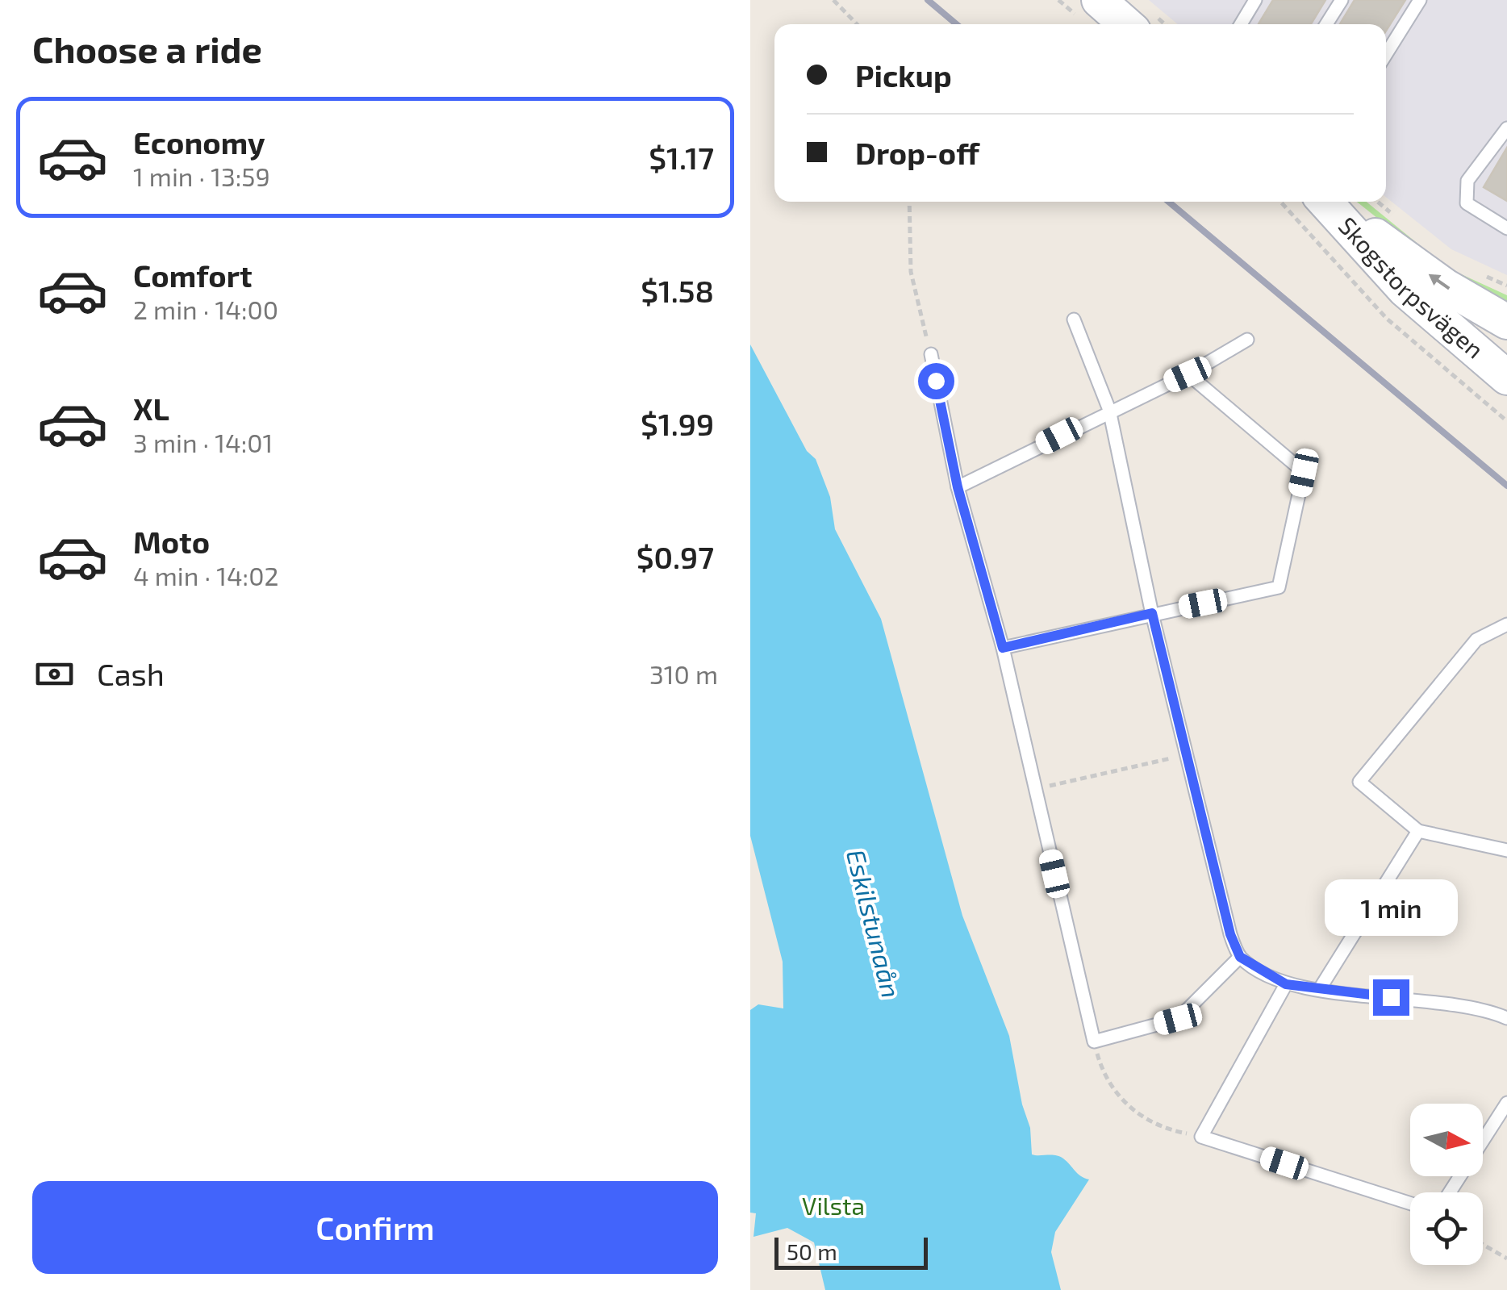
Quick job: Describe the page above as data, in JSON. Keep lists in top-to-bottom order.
{
  "streets": {
    "main road": ["Skogstorpsvägen"]
  },
  "water": ["Eskilstunaån"],
  "parks": ["Vilsta"],
  "scale_bar": "50 m",
  "north": "right",
  "page": {
    "heading": "Choose a ride",
    "banner": ["Pickup", "Drop-off"],
    "list": [
      {
        "name": "Economy",
        "note": "1 min · 13:59",
        "value": "$1.17"
      },
      {
        "name": "Comfort",
        "note": "2 min · 14:00",
        "value": "$1.58"
      },
      {
        "name": "XL",
        "note": "3 min · 14:01",
        "value": "$1.99"
      },
      {
        "name": "Moto",
        "note": "4 min · 14:02",
        "value": "$0.97"
      }
    ],
    "pay": ["Cash", "310 m"],
    "bubble": "1 min",
    "buttons": "Confirm",
    "scale": "50 m"
  }
}
